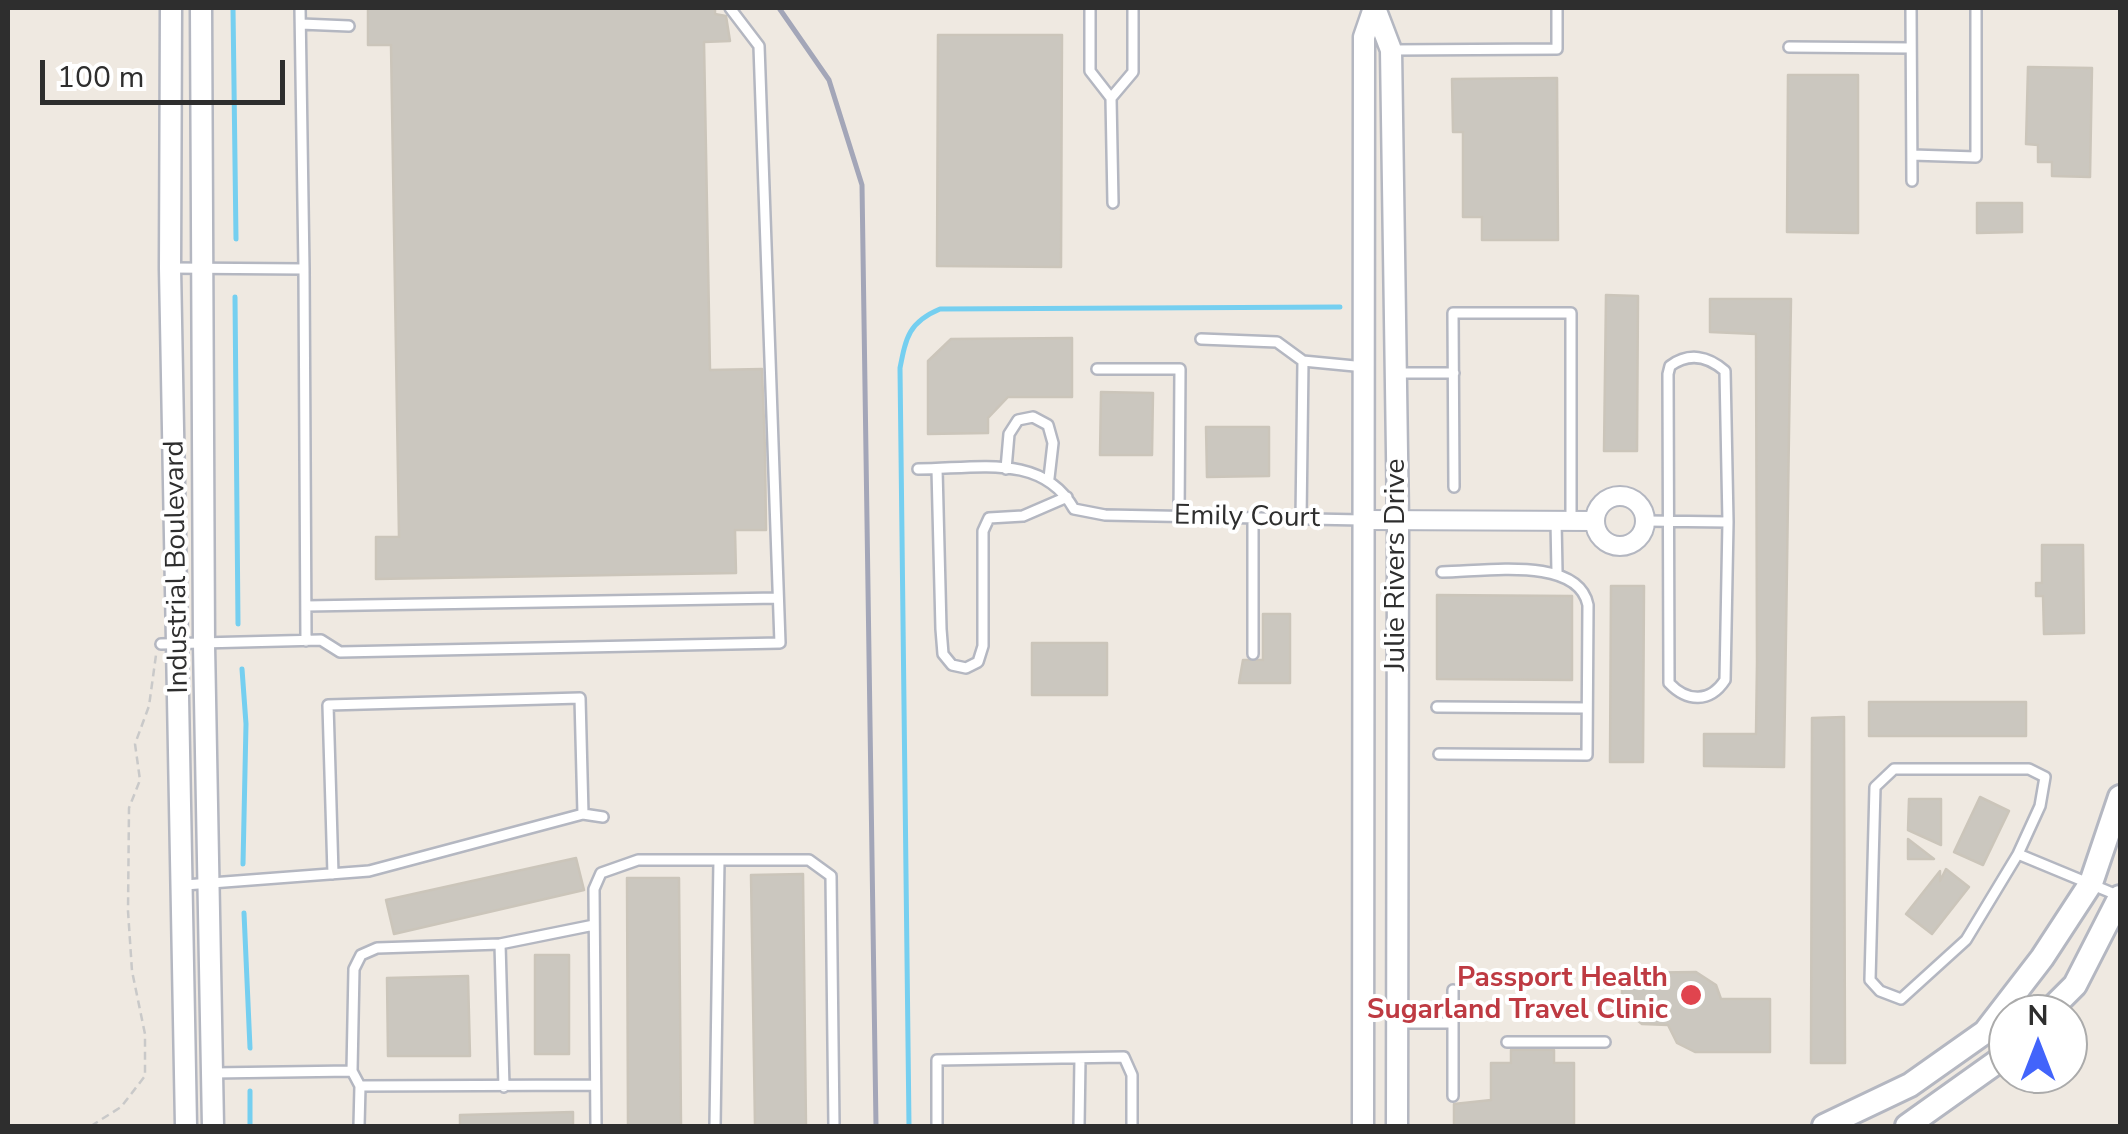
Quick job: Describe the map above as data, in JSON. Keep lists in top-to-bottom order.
{
  "streets": {
    "street": ["Emily Court", "Julie Rivers Drive", "Industrial Boulevard"]
  },
  "crossings": [
    ["Emily Court", "Julie Rivers Drive"]
  ],
  "places": ["Passport Health Sugarland Travel Clinic"],
  "scale_bar": "100 m",
  "north": "top"
}
